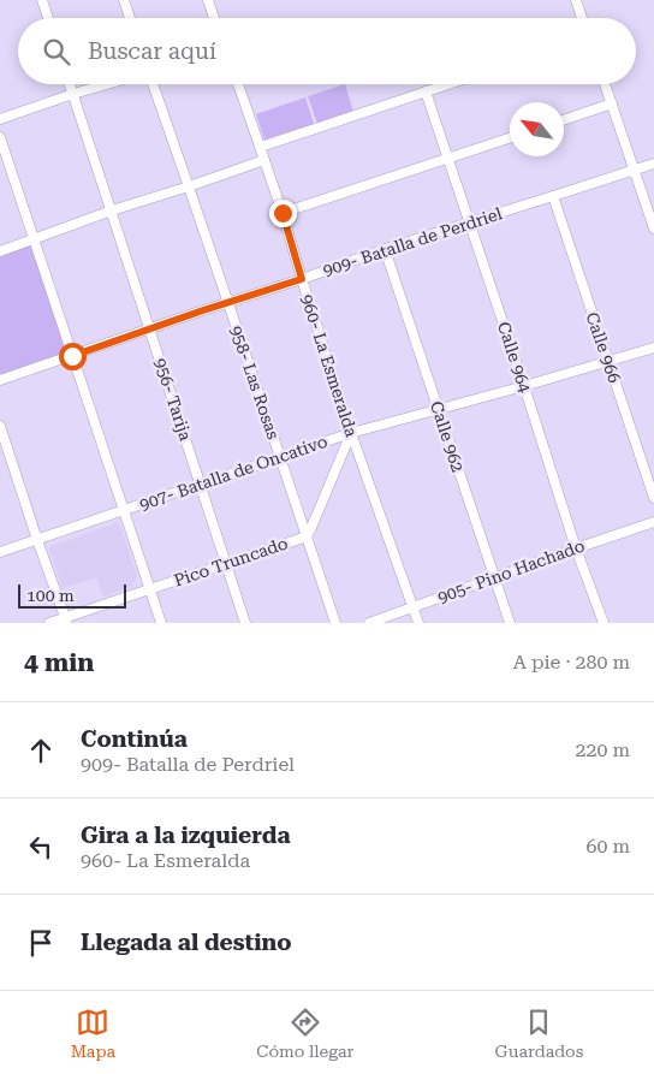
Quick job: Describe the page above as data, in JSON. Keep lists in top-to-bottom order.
{
  "streets": {
    "street": [
      "909- Batalla de Perdriel",
      "Calle 966",
      "Calle 964",
      "960- La Esmeralda",
      "958- Las Rosas",
      "956- Tarija",
      "Calle 962",
      "907- Batalla de Oncativo",
      "Pico Truncado",
      "905- Pino Hachado"
    ]
  },
  "crossings": [
    ["909- Batalla de Perdriel", "Calle 966"],
    ["909- Batalla de Perdriel", "Calle 964"],
    ["909- Batalla de Perdriel", "960- La Esmeralda"],
    ["909- Batalla de Perdriel", "958- Las Rosas"],
    ["909- Batalla de Perdriel", "956- Tarija"],
    ["909- Batalla de Perdriel", "Calle 962"],
    ["Calle 966", "907- Batalla de Oncativo"],
    ["Calle 964", "907- Batalla de Oncativo"],
    ["Calle 964", "905- Pino Hachado"],
    ["960- La Esmeralda", "907- Batalla de Oncativo"],
    ["960- La Esmeralda", "Pico Truncado"],
    ["960- La Esmeralda", "905- Pino Hachado"],
    ["958- Las Rosas", "907- Batalla de Oncativo"],
    ["958- Las Rosas", "Pico Truncado"],
    ["956- Tarija", "907- Batalla de Oncativo"],
    ["956- Tarija", "Pico Truncado"],
    ["Calle 962", "907- Batalla de Oncativo"],
    ["Calle 962", "905- Pino Hachado"],
    ["907- Batalla de Oncativo", "Pico Truncado"]
  ],
  "scale_bar": "100 m",
  "north": "top left",
  "page": {
    "search": "Buscar aquí",
    "scale": "100 m",
    "heading": ["4 min", "A pie · 280 m"],
    "list": [
      ["Continúa", "909- Batalla de Perdriel", "220 m"],
      ["Gira a la izquierda", "960- La Esmeralda", "60 m"],
      "Llegada al destino"
    ],
    "nav": ["Mapa", "Cómo llegar", "Guardados"]
  }
}
